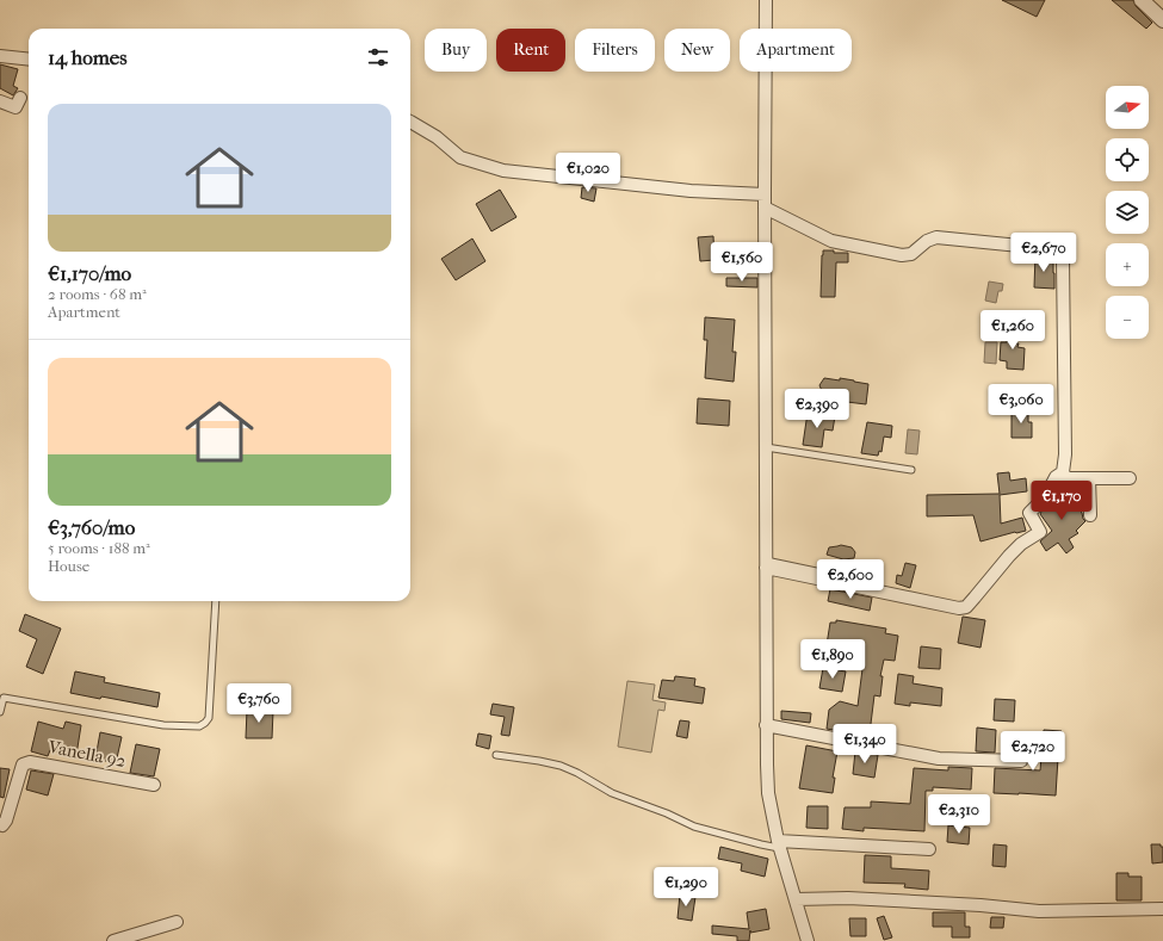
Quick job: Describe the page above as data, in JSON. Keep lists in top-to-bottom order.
{
  "streets": {
    "street": ["Vanella 92"]
  },
  "north": "right",
  "page": {
    "chip": [
      "Buy",
      "Rent",
      "Filters",
      "New",
      "Apartment"
    ],
    "heading": "14 homes",
    "map_buttons": ["+", "−"],
    "list": [
      {
        "name": "€1,170/mo",
        "note": "2 rooms · 68 m² · Apartment"
      },
      {
        "name": "€3,760/mo",
        "note": "5 rooms · 188 m² · House"
      }
    ],
    "price": [
      "€1,020",
      "€2,670",
      "€1,560",
      "€1,260",
      "€3,060",
      "€2,390",
      "€1,170",
      "€2,600",
      "€1,890",
      "€3,760",
      "€1,340",
      "€2,720",
      "€2,310",
      "€1,290"
    ]
  }
}
